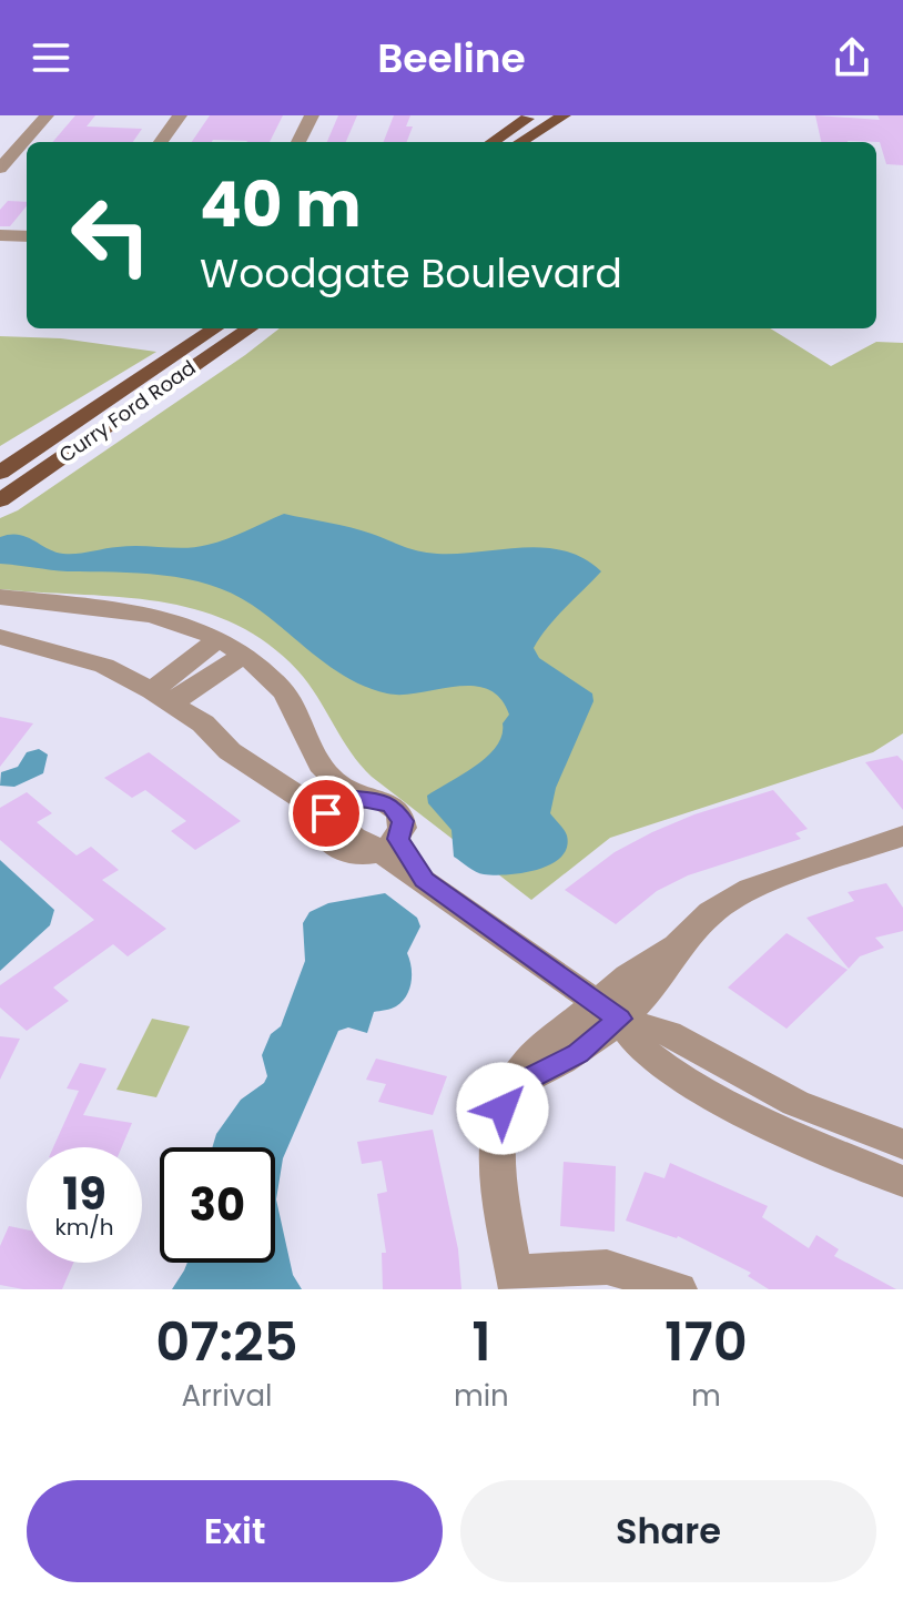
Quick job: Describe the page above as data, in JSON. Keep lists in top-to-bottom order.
{
  "streets": {
    "main road": ["Curry Ford Road"]
  },
  "page": {
    "header": "Beeline",
    "turn": ["40 m", "Woodgate Boulevard"],
    "speed": "19 km/h",
    "limit": "30",
    "eta": [
      "07:25",
      "Arrival",
      "1",
      "min",
      "170",
      "m"
    ],
    "buttons": ["Exit", "Share"]
  }
}
